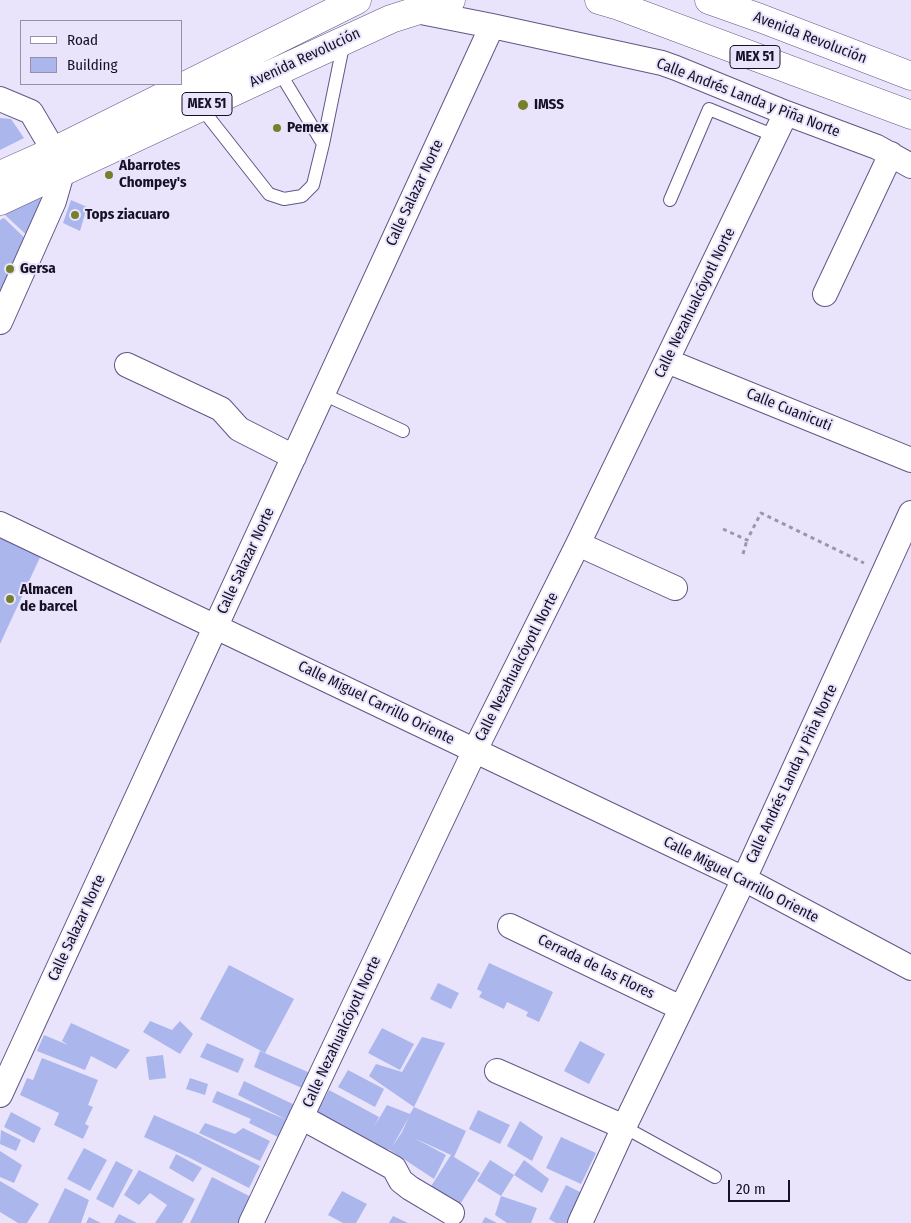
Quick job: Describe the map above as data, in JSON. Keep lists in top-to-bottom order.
{
  "streets": {
    "main road": ["Avenida Revolución", "MEX 51"],
    "street": [
      "Calle Andrés Landa y Piña Norte",
      "Calle Salazar Norte",
      "Calle Nezahualcóyotl Norte",
      "Calle Cuanicuti",
      "Calle Miguel Carrillo Oriente",
      "Cerrada de las Flores"
    ]
  },
  "crossings": [
    ["Avenida Revolución", "Calle Andrés Landa y Piña Norte"],
    ["Calle Andrés Landa y Piña Norte", "Calle Salazar Norte"],
    ["Calle Andrés Landa y Piña Norte", "Calle Nezahualcóyotl Norte"],
    ["Calle Andrés Landa y Piña Norte", "Calle Miguel Carrillo Oriente"],
    ["Calle Andrés Landa y Piña Norte", "Cerrada de las Flores"],
    ["Calle Salazar Norte", "Calle Miguel Carrillo Oriente"],
    ["Calle Nezahualcóyotl Norte", "Calle Cuanicuti"],
    ["Calle Nezahualcóyotl Norte", "Calle Miguel Carrillo Oriente"]
  ],
  "places": [
    "IMSS",
    "Pemex",
    "Abarrotes Chompey's",
    "Tops ziacuaro",
    "Gersa",
    "Almacen de barcel"
  ],
  "legend": ["Road", "Building"],
  "scale_bar": "20 m"
}
